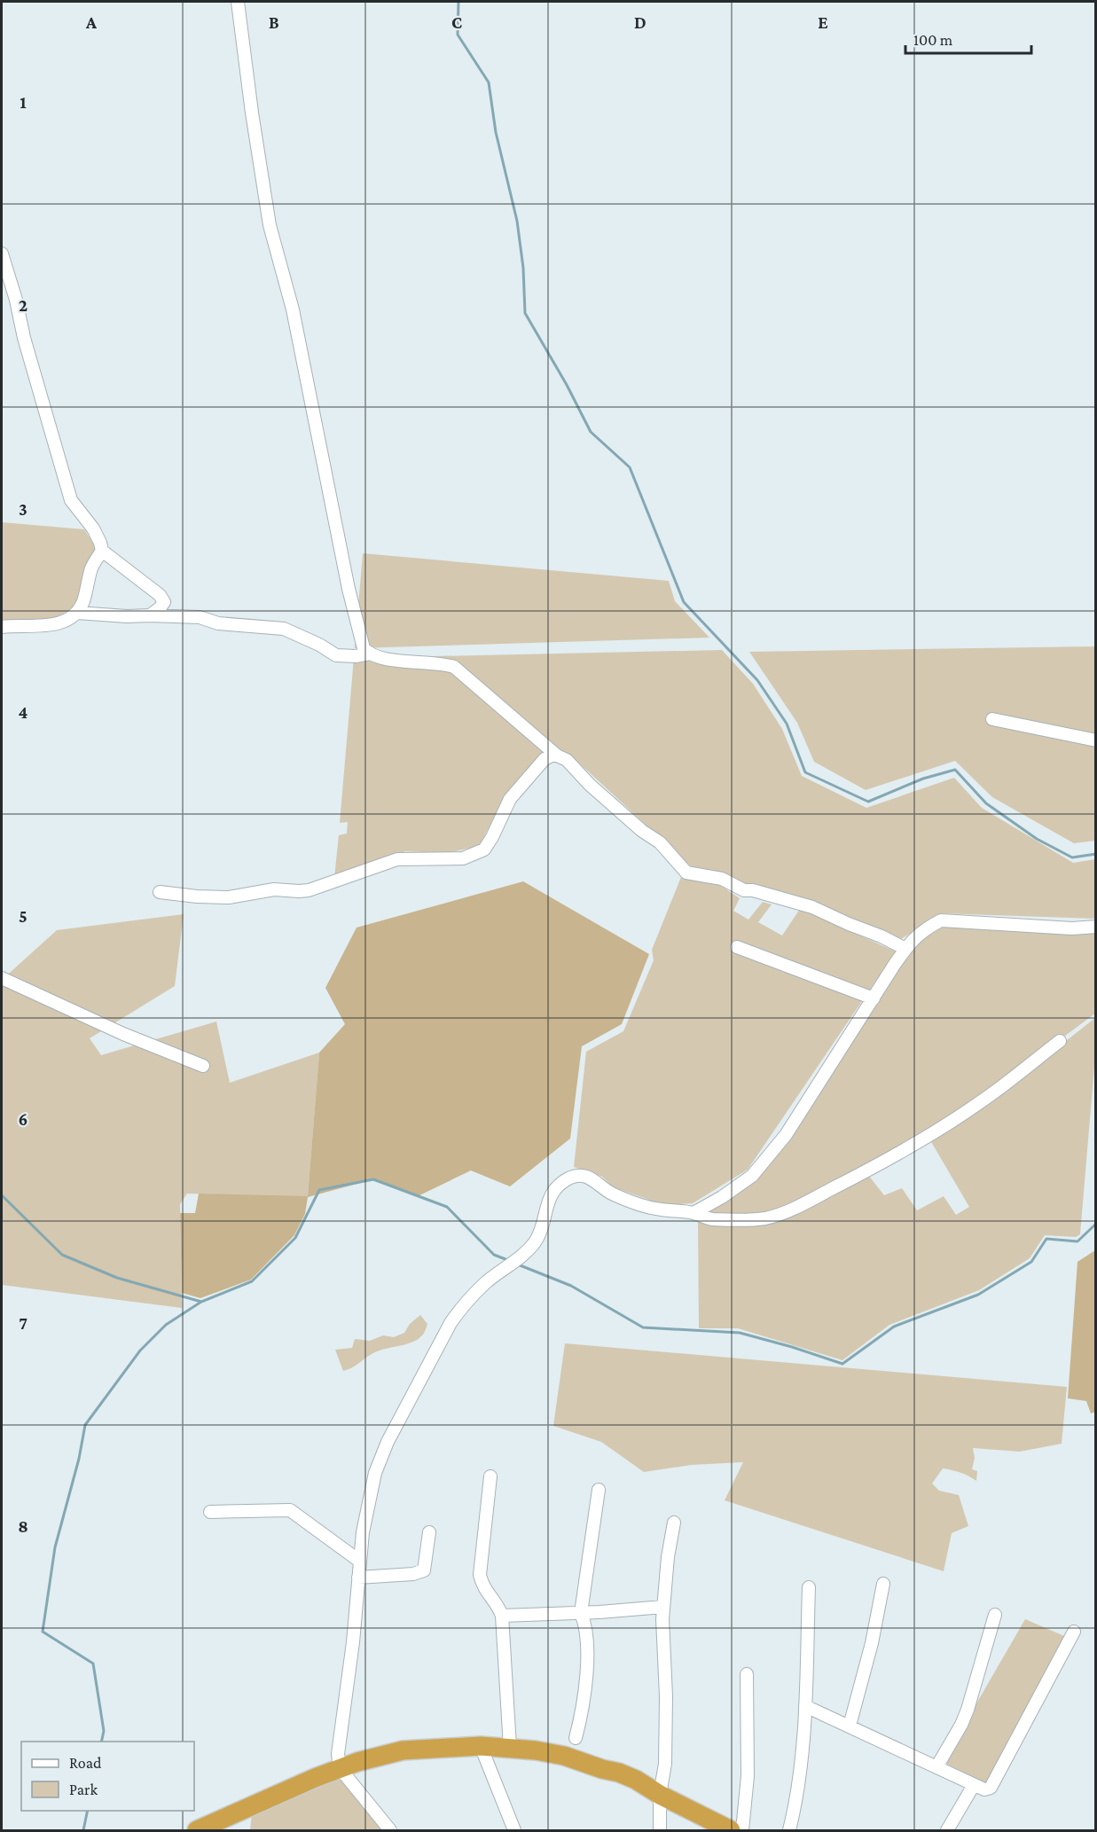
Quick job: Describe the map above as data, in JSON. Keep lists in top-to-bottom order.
{
  "legend": ["Road", "Park"],
  "scale_bar": "100 m",
  "grid": {
    "columns": [
      "A",
      "B",
      "C",
      "D",
      "E"
    ],
    "rows": [
      "1",
      "2",
      "3",
      "4",
      "5",
      "6",
      "7",
      "8"
    ]
  }
}
